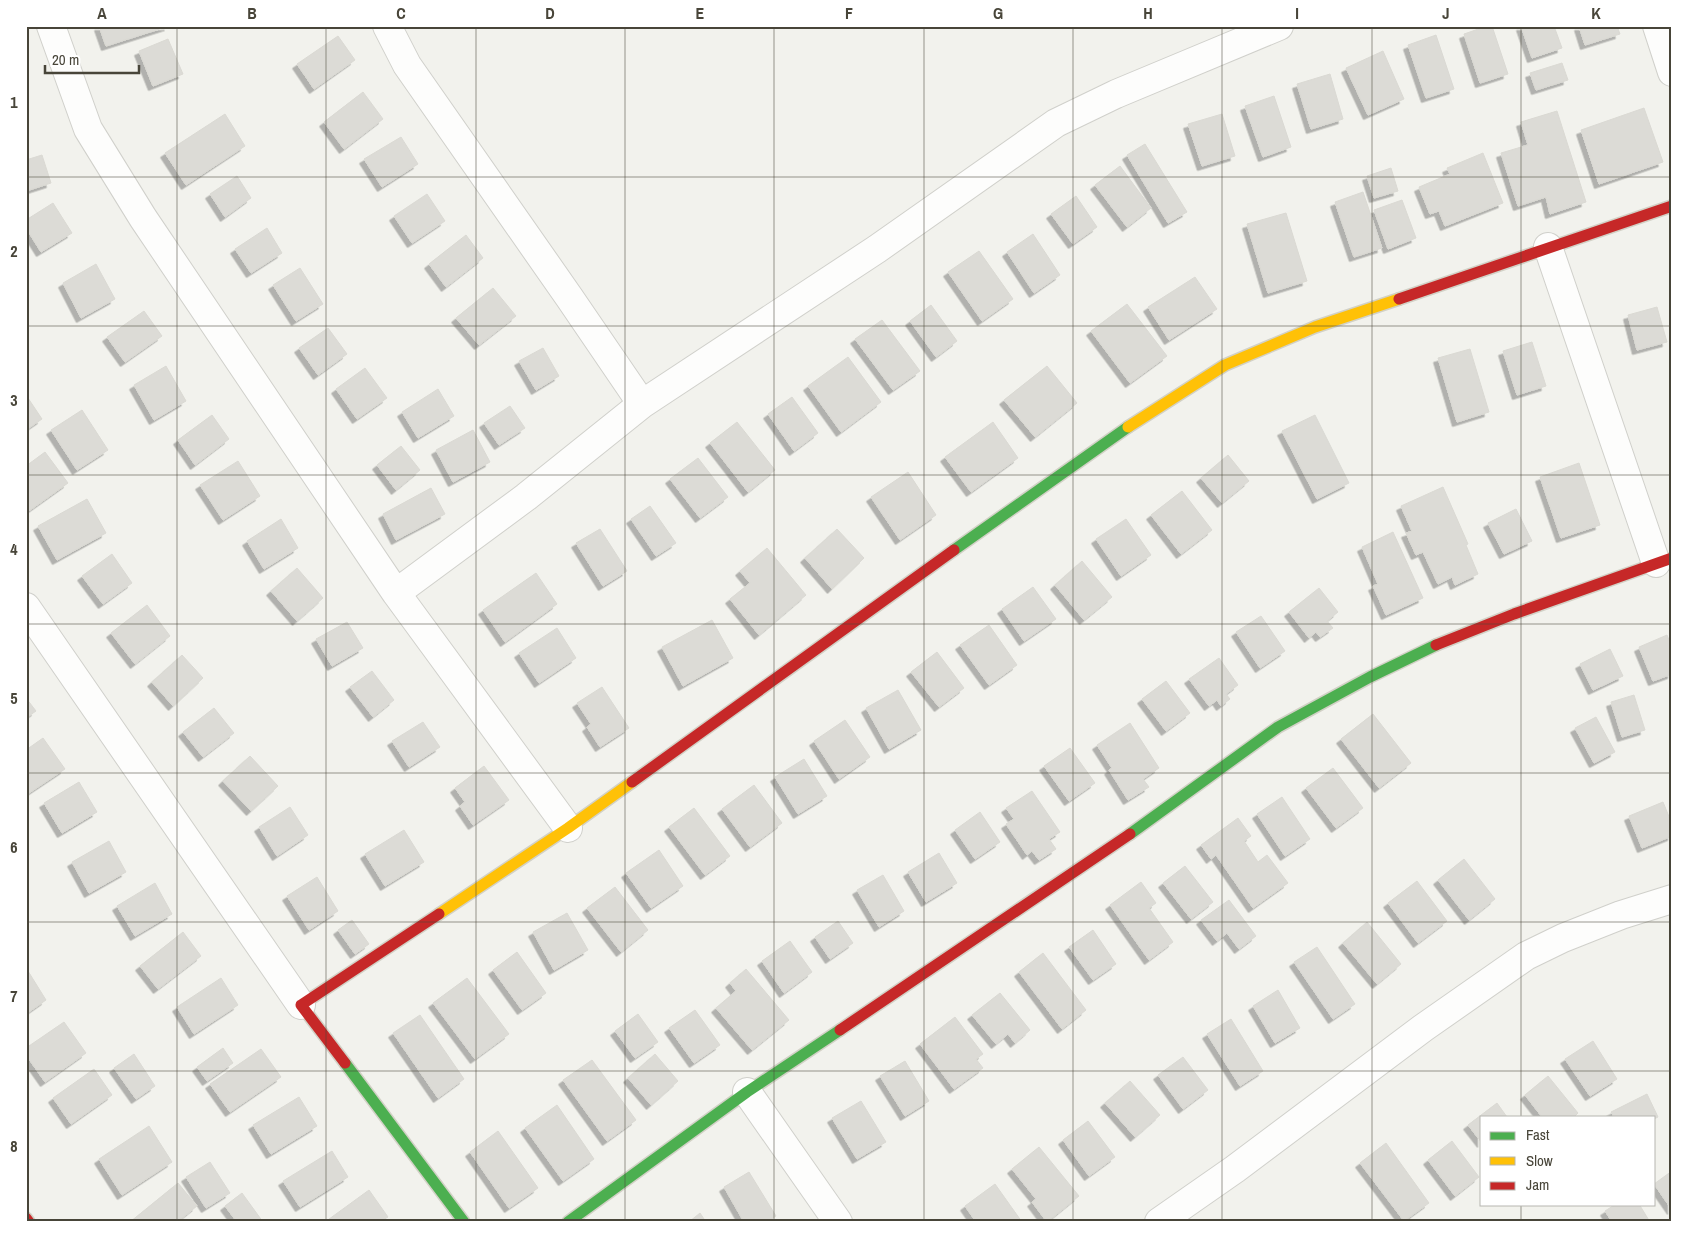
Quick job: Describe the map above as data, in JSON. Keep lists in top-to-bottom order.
{
  "legend": ["Fast", "Slow", "Jam"],
  "scale_bar": "20 m",
  "grid": {
    "columns": [
      "A",
      "B",
      "C",
      "D",
      "E",
      "F",
      "G",
      "H",
      "I",
      "J",
      "K"
    ],
    "rows": [
      "1",
      "2",
      "3",
      "4",
      "5",
      "6",
      "7",
      "8"
    ]
  }
}
